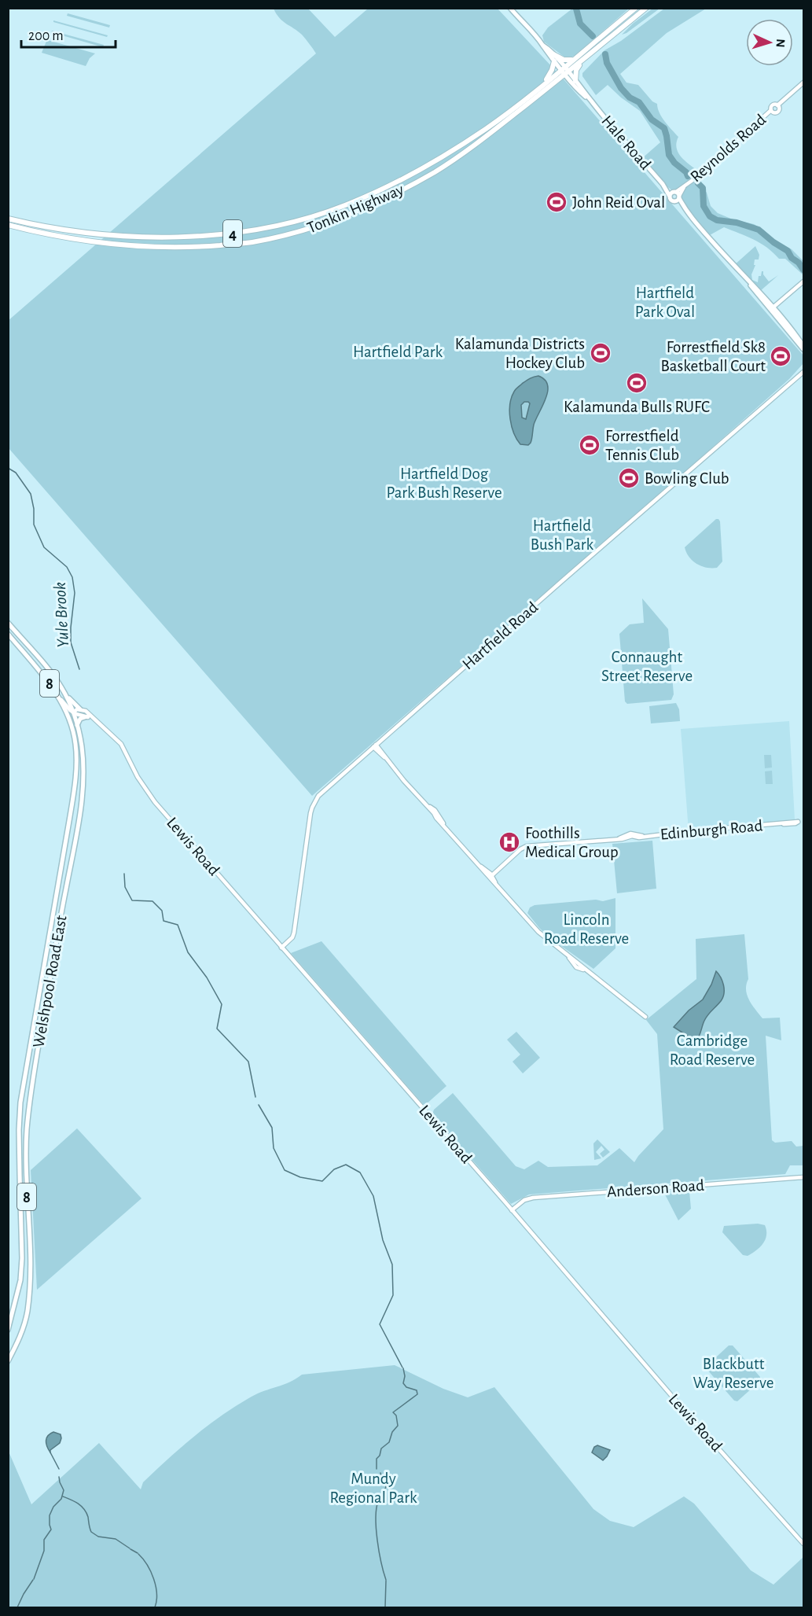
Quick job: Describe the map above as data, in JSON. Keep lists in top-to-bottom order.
{
  "streets": {
    "highway": ["Tonkin Highway", "4"],
    "main road": ["Hale Road", "8", "Welshpool Road East"],
    "street": [
      "Reynolds Road",
      "Hartfield Road",
      "Edinburgh Road",
      "Lewis Road",
      "Anderson Road"
    ]
  },
  "crossings": [
    ["Hale Road", "Reynolds Road"],
    ["Hale Road", "Tonkin Highway"],
    ["Hartfield Road", "Lewis Road"],
    ["Lewis Road", "Welshpool Road East"],
    ["Lewis Road", "Anderson Road"]
  ],
  "water": ["Yule Brook"],
  "parks": [
    "Hartfield Park Oval",
    "Hartfield Park",
    "Hartfield Dog Park Bush Reserve",
    "Hartfield Bush Park",
    "Connaught Street Reserve",
    "Lincoln Road Reserve",
    "Cambridge Road Reserve",
    "Blackbutt Way Reserve",
    "Mundy Regional Park"
  ],
  "places": {
    "sports": [
      "John Reid Oval",
      "Kalamunda Districts Hockey Club",
      "Forrestfield Sk8 Basketball Court",
      "Kalamunda Bulls RUFC",
      "Forrestfield Tennis Club",
      "Bowling Club"
    ],
    "hospital": ["Foothills Medical Group"]
  },
  "scale_bar": "200 m",
  "north": "right"
}
